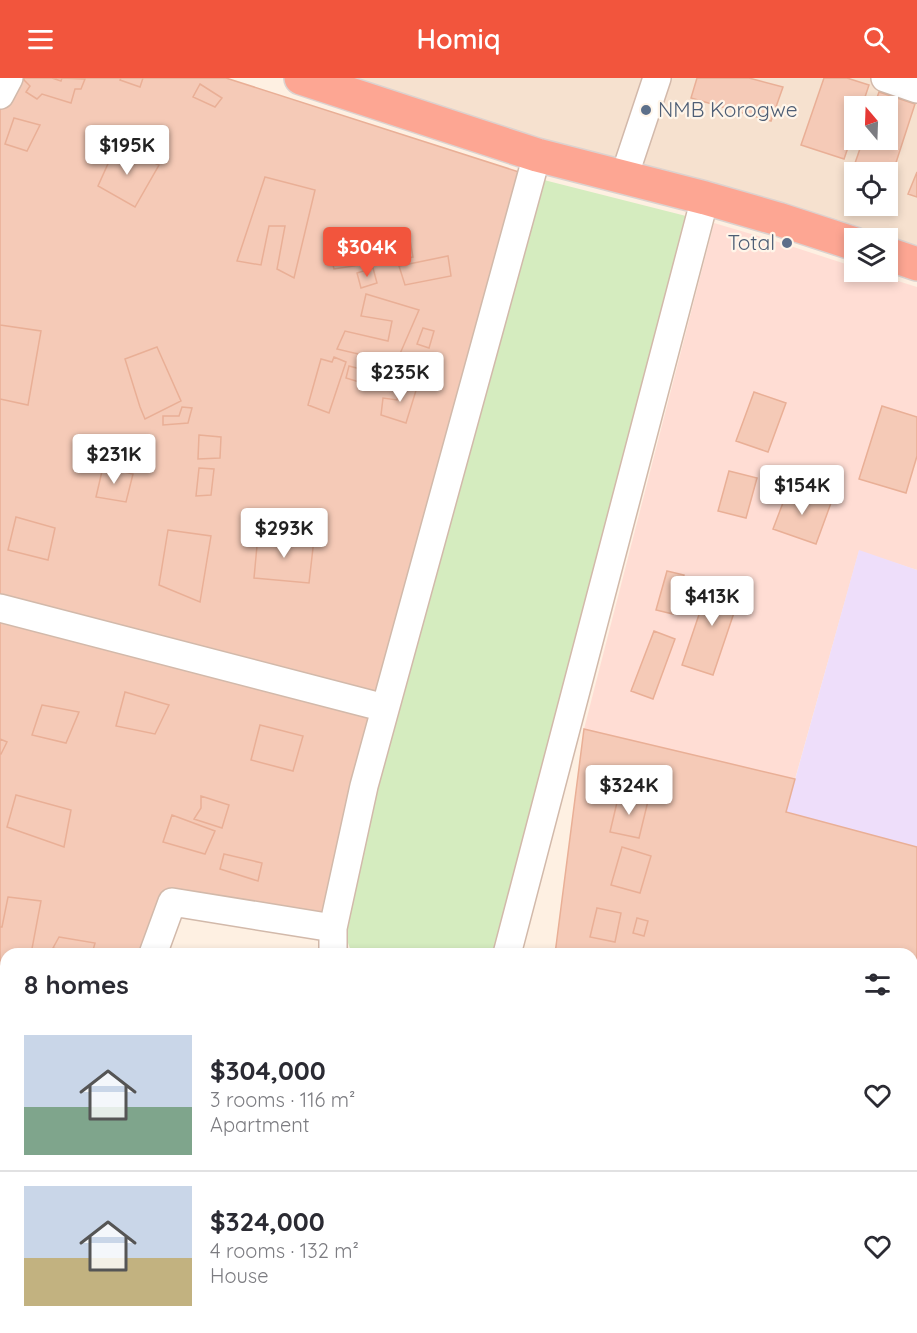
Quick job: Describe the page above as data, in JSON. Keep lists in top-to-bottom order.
{
  "places": ["NMB Korogwe", "Total"],
  "north": "top",
  "page": {
    "header": "Homiq",
    "price": [
      "$195K",
      "$304K",
      "$235K",
      "$231K",
      "$154K",
      "$293K",
      "$413K",
      "$324K"
    ],
    "heading": "8 homes",
    "list": [
      {
        "name": "$304,000",
        "note": "3 rooms · 116 m² · Apartment"
      },
      {
        "name": "$324,000",
        "note": "4 rooms · 132 m² · House"
      }
    ]
  }
}
